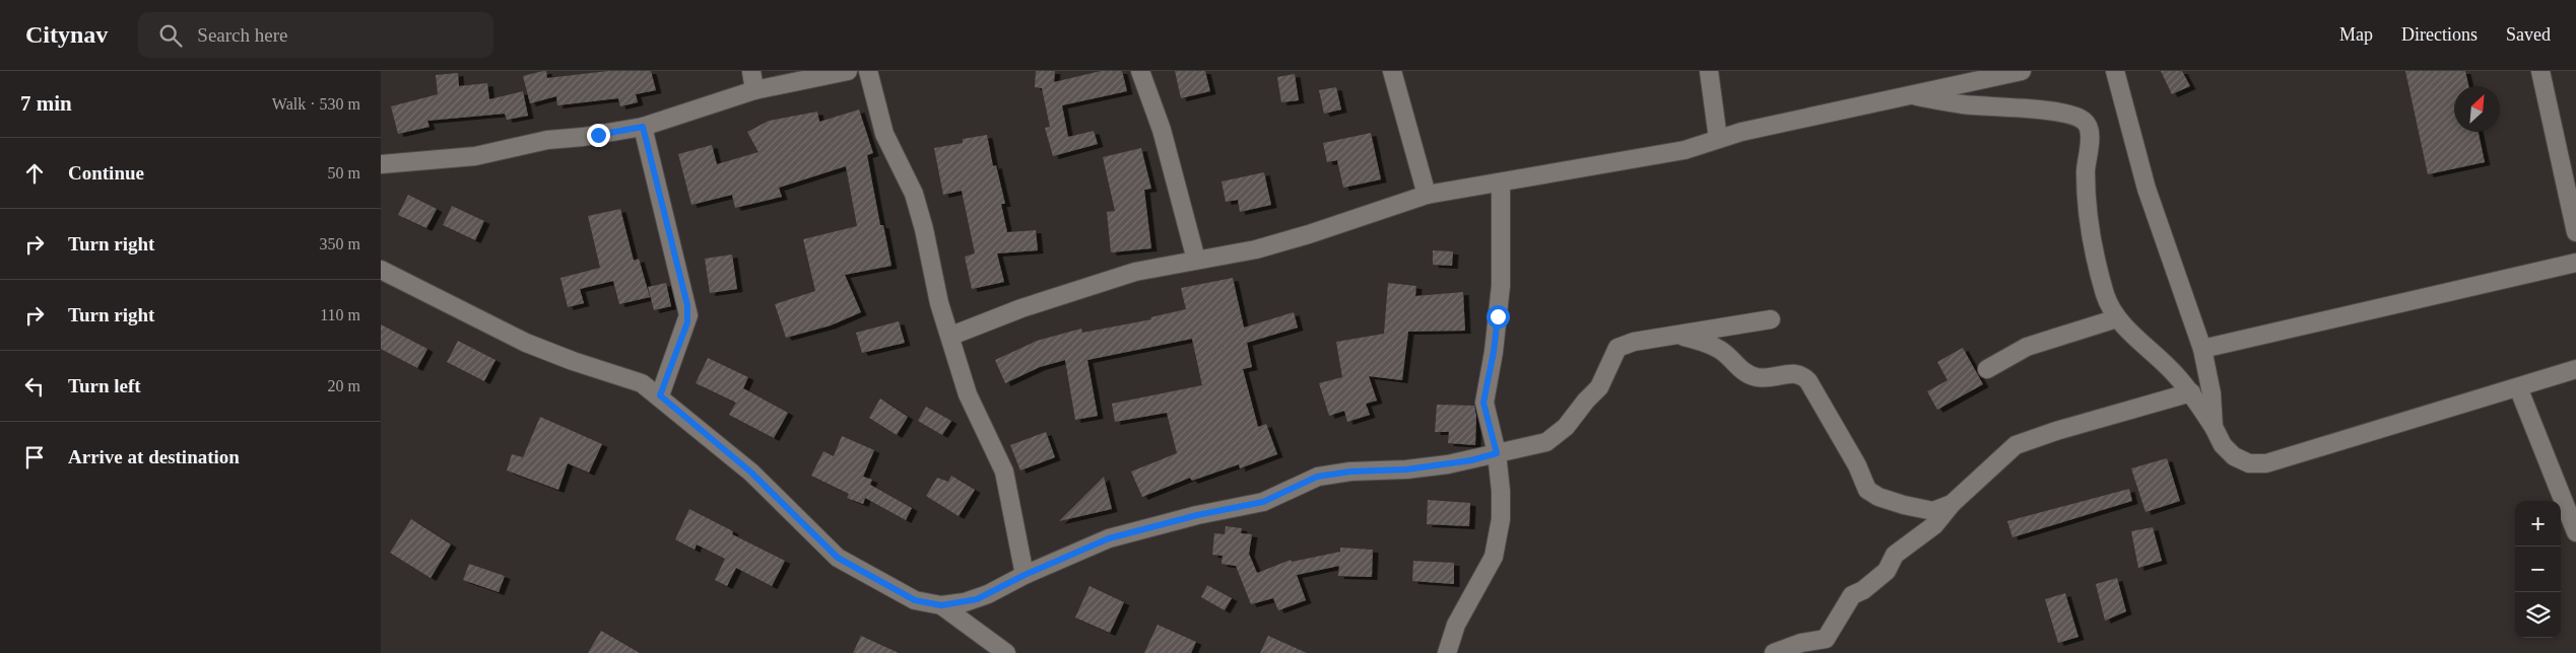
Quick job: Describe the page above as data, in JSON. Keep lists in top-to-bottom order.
{
  "north": "top right",
  "page": {
    "header": "Citynav",
    "search": "Search here",
    "nav": ["Map", "Directions", "Saved"],
    "heading": ["7 min", "Walk · 530 m"],
    "list": [
      ["Continue", "50 m"],
      ["Turn right", "350 m"],
      ["Turn right", "110 m"],
      ["Turn left", "20 m"],
      "Arrive at destination"
    ],
    "map_buttons": ["+", "−"]
  }
}
